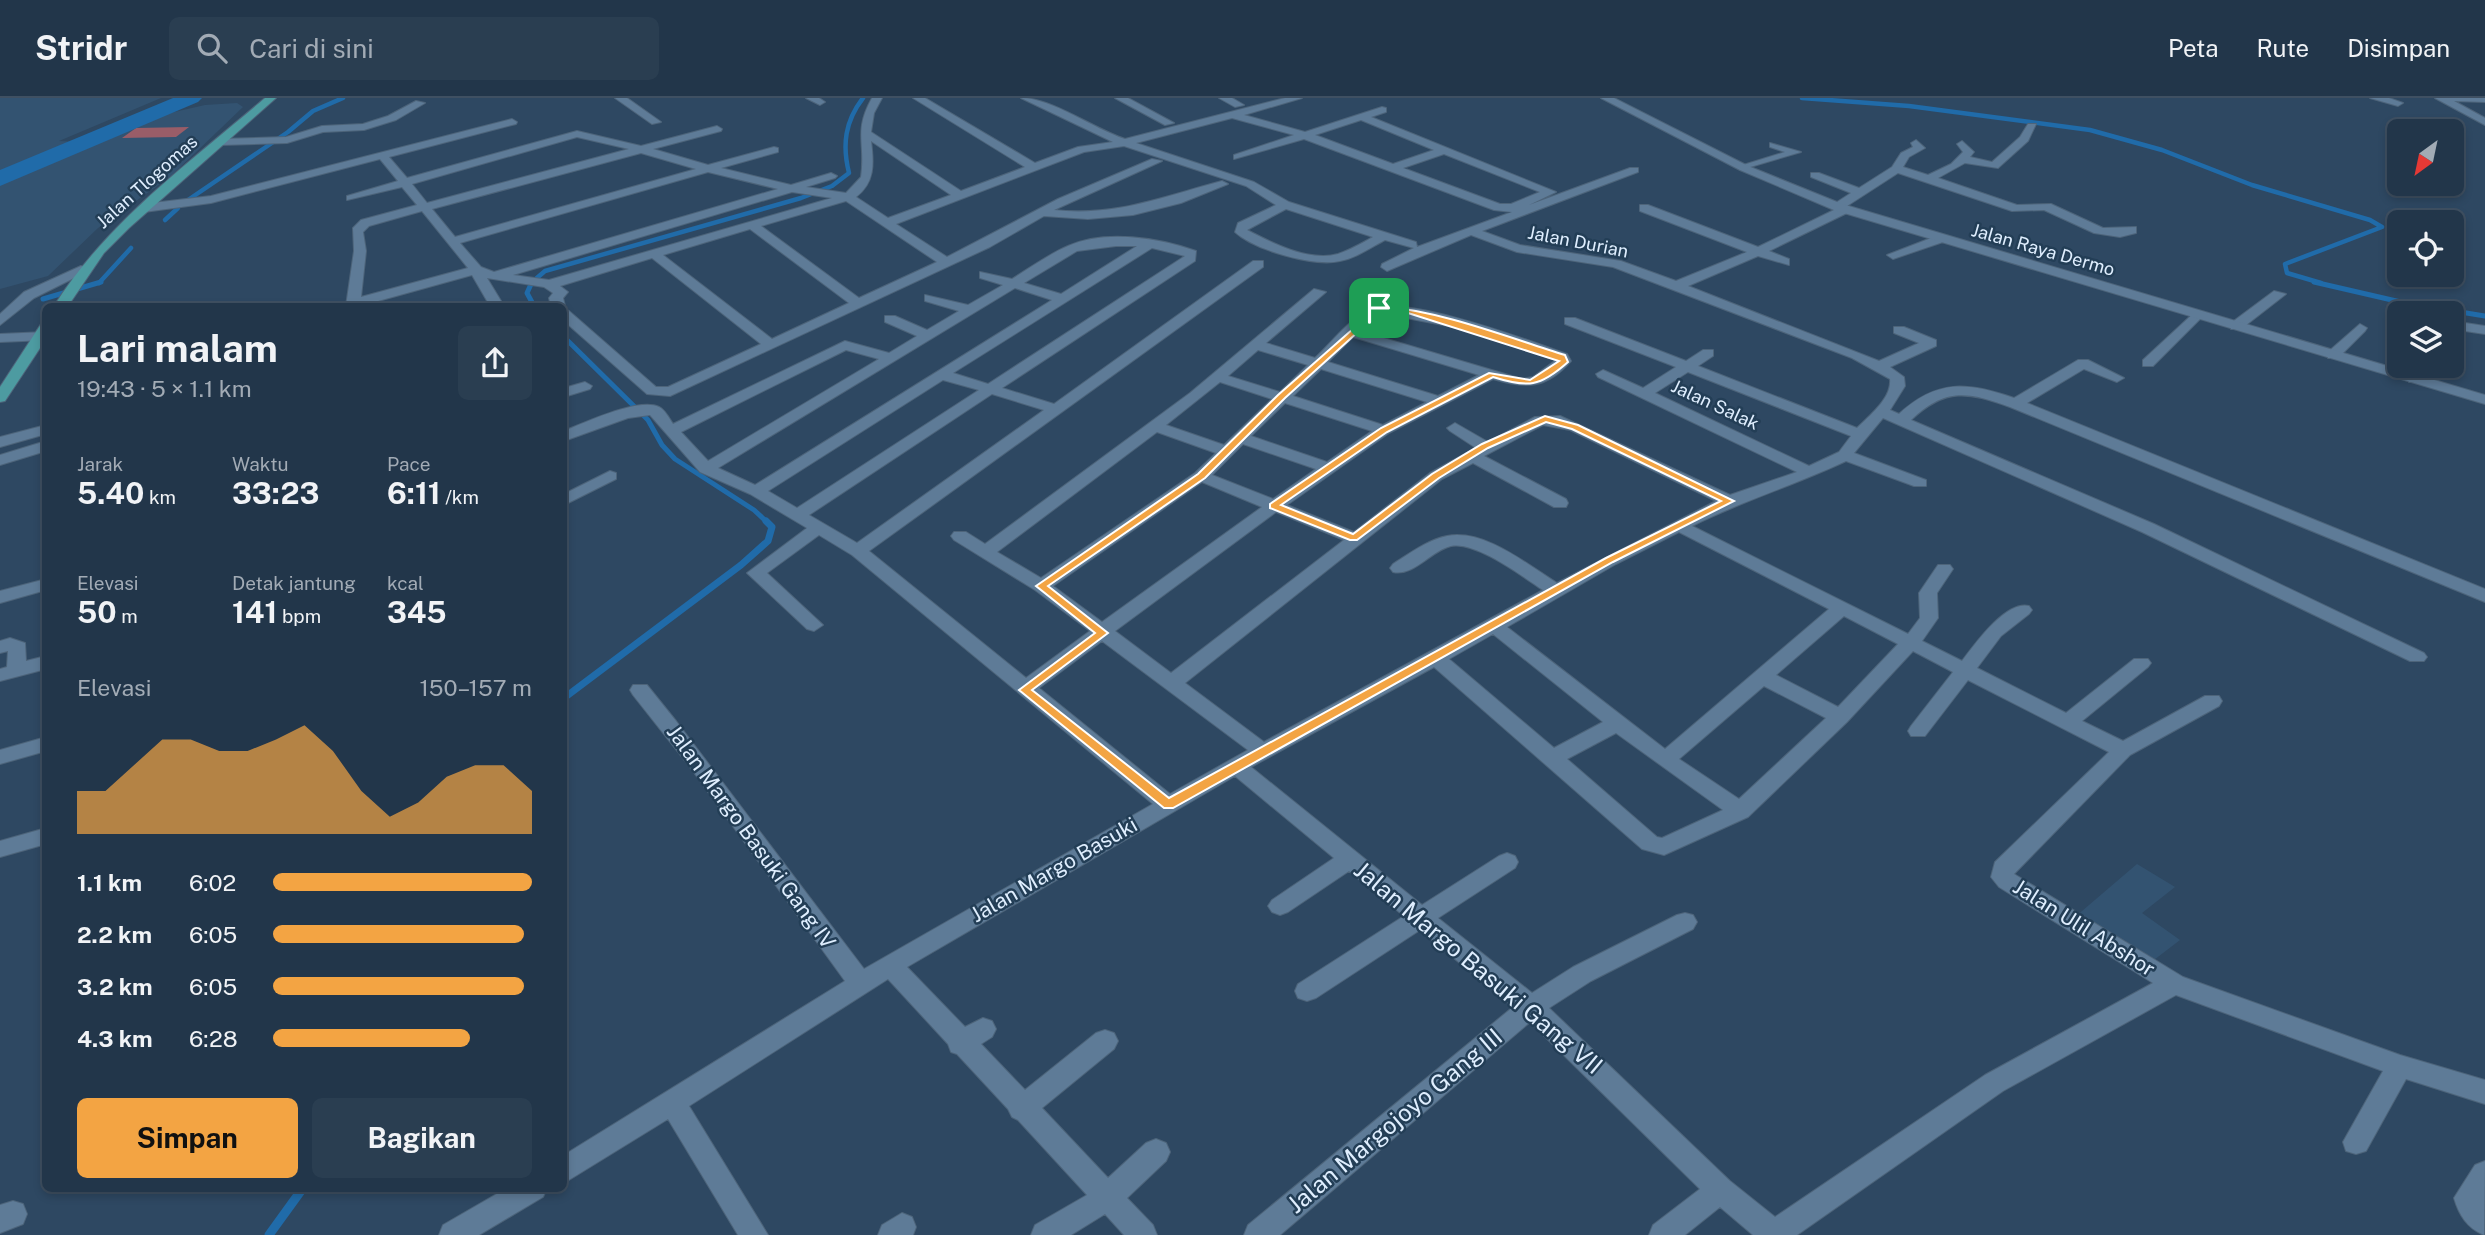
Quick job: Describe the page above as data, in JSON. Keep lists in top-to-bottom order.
{
  "streets": {
    "main road": ["Jalan Tlogomas"],
    "street": [
      "Jalan Durian",
      "Jalan Raya Dermo",
      "Jalan Salak",
      "Jalan Margo Basuki Gang IV",
      "Jalan Margo Basuki",
      "Jalan Ulil Abshor",
      "Jalan Margo Basuki Gang VII",
      "Jalan Margojoyo Gang III"
    ]
  },
  "crossings": [
    ["Jalan Durian", "Jalan Margo Basuki"],
    ["Jalan Salak", "Jalan Margo Basuki"],
    ["Jalan Margo Basuki Gang IV", "Jalan Margo Basuki"],
    ["Jalan Margo Basuki", "Jalan Margo Basuki Gang VII"],
    ["Jalan Margo Basuki Gang VII", "Jalan Margojoyo Gang III"]
  ],
  "north": "bottom left",
  "page": {
    "header": "Stridr",
    "search": "Cari di sini",
    "nav": ["Peta", "Rute", "Disimpan"],
    "heading": ["Lari malam", "19:43 · 5 × 1.1 km"],
    "stats": [
      ["Jarak", "5.40 km"],
      ["Waktu", "33:23"],
      ["Pace", "6:11 /km"],
      ["Elevasi", "50 m"],
      ["Detak jantung", "141 bpm"],
      ["kcal", "345"]
    ],
    "chart": ["Elevasi", "150–157 m"],
    "list": [
      {
        "name": "1.1 km",
        "note": "6:02"
      },
      {
        "name": "2.2 km",
        "note": "6:05"
      },
      {
        "name": "3.2 km",
        "note": "6:05"
      },
      {
        "name": "4.3 km",
        "note": "6:28"
      }
    ],
    "buttons": ["Simpan", "Bagikan"]
  }
}
